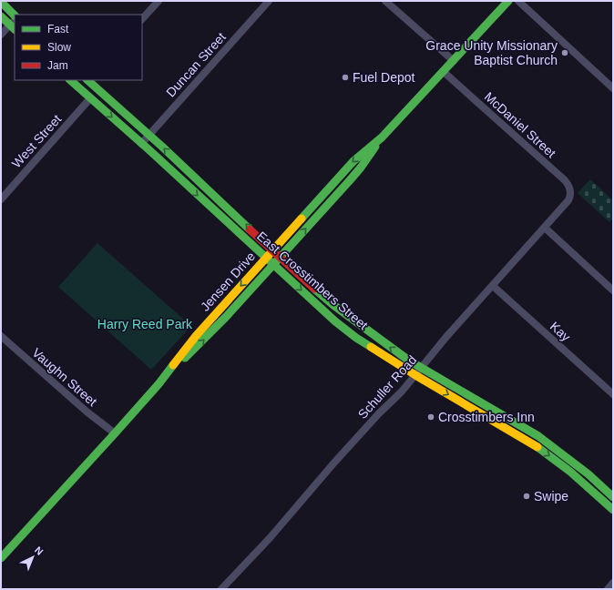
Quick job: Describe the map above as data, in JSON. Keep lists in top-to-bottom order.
{
  "streets": {
    "main road": ["East Crosstimbers Street", "Jensen Drive"],
    "street": [
      "Duncan Street",
      "McDaniel Street",
      "West Street",
      "Kay",
      "Vaughn Street",
      "Schuller Road"
    ]
  },
  "crossings": [
    ["Duncan Street", "East Crosstimbers Street"],
    ["McDaniel Street", "Jensen Drive"],
    ["McDaniel Street", "Schuller Road"],
    ["West Street", "East Crosstimbers Street"],
    ["East Crosstimbers Street", "Jensen Drive"],
    ["East Crosstimbers Street", "Schuller Road"],
    ["Jensen Drive", "Vaughn Street"],
    ["Kay", "Schuller Road"]
  ],
  "parks": ["Harry Reed Park"],
  "places": [
    "Grace Unity Missionary Baptist Church",
    "Fuel Depot",
    "Crosstimbers Inn",
    "Swipe"
  ],
  "legend": ["Fast", "Slow", "Jam"],
  "north": "top right"
}
